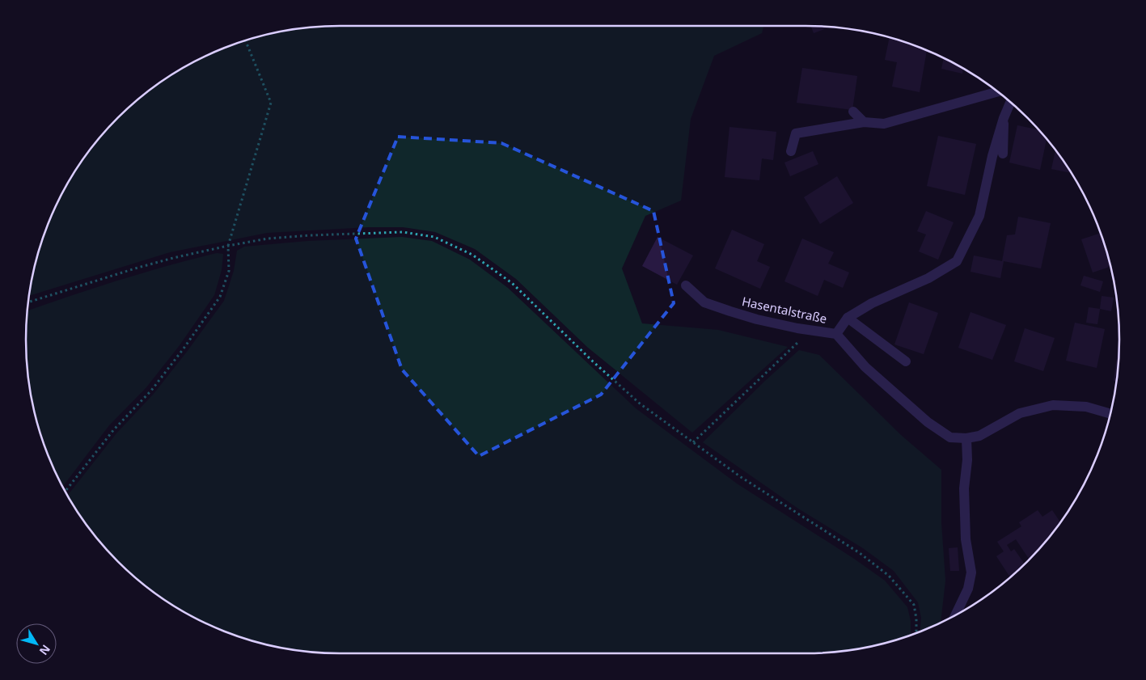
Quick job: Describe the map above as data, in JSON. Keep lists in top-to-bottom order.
{
  "streets": {
    "street": ["Hasentalstraße"]
  },
  "north": "bottom right"
}
